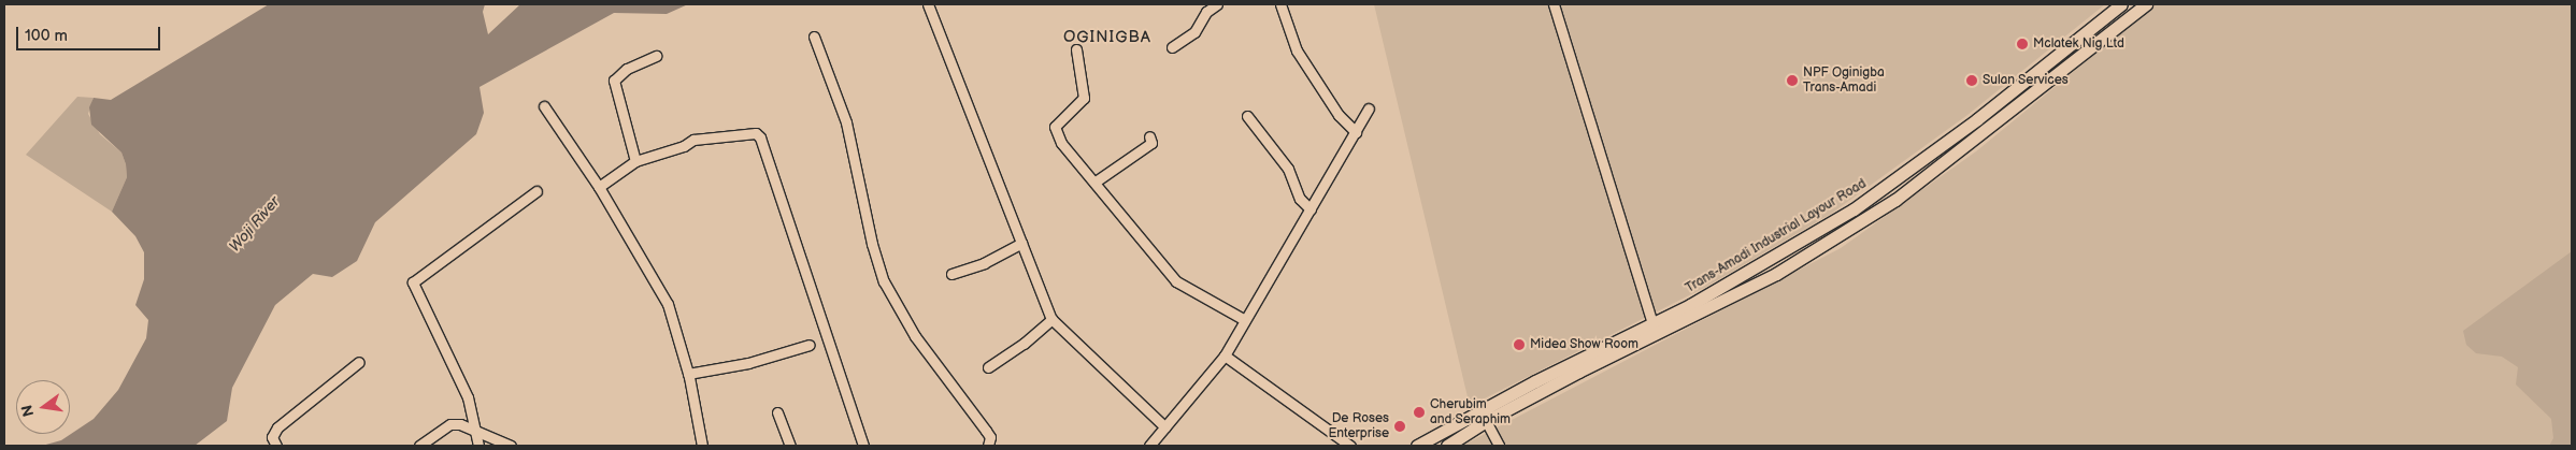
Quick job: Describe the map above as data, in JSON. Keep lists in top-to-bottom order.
{
  "streets": {
    "main road": ["Trans-Amadi Industrial Layour Road"]
  },
  "districts": ["OGINIGBA"],
  "water": ["Woji River"],
  "places": [
    "Mclatek Nig Ltd",
    "NPF Oginigba Trans-Amadi",
    "Sulan Services",
    "Midea Show Room",
    "Cherubim and Seraphim",
    "De Roses Enterprise"
  ],
  "scale_bar": "100 m",
  "north": "left"
}
